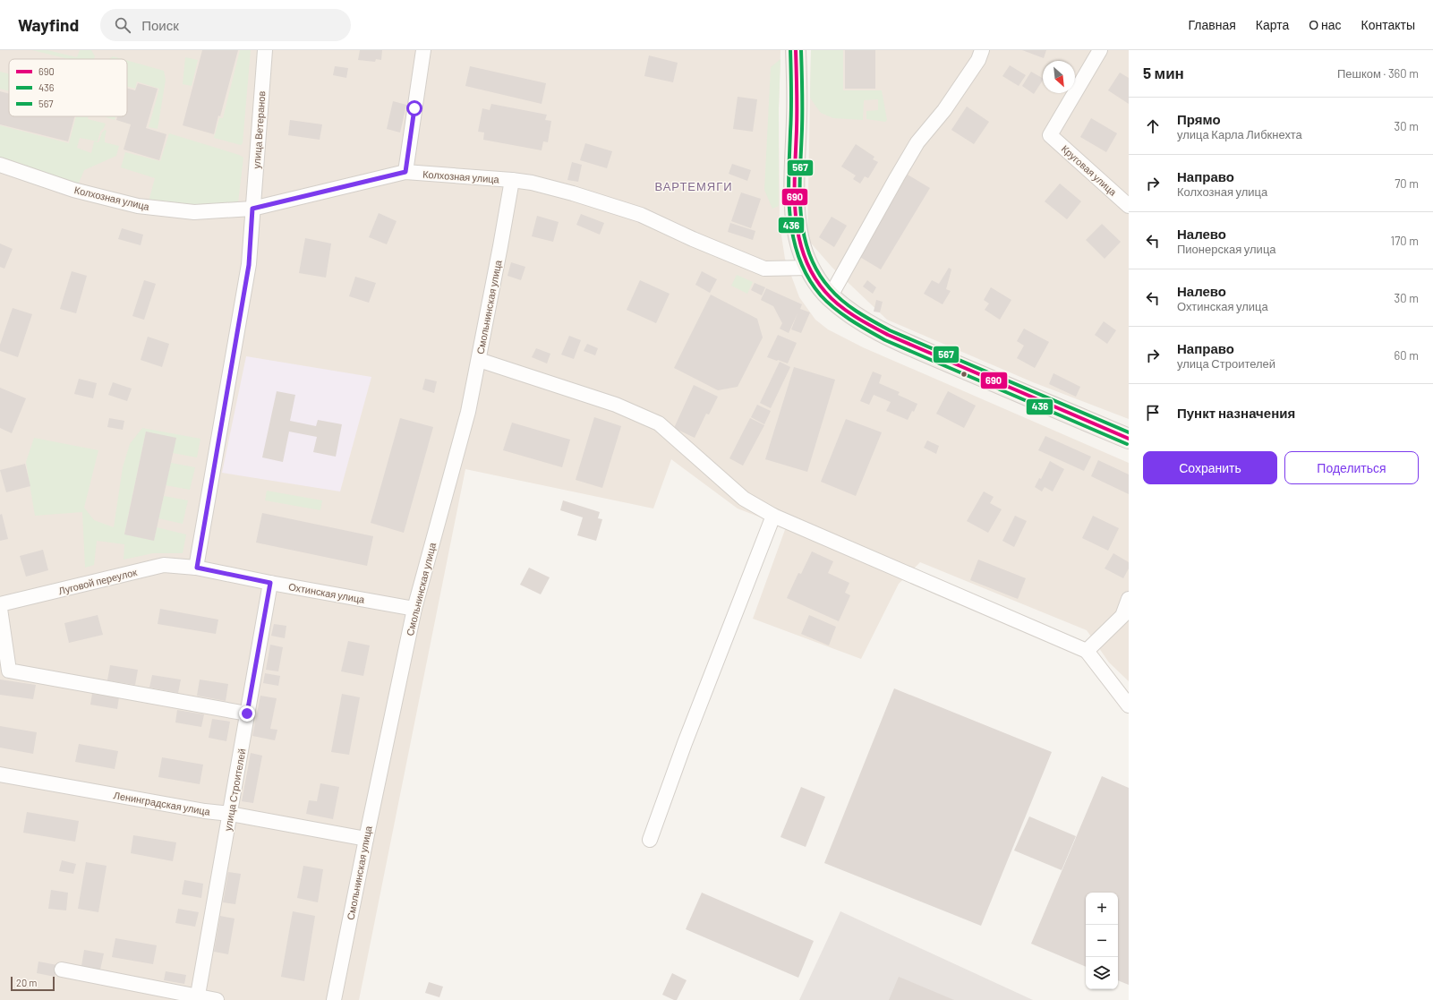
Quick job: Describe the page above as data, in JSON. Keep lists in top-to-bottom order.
{
  "streets": {
    "street": [
      "улица Ветеранов",
      "Круговая улица",
      "Колхозная улица",
      "Смольнинская улица",
      "Луговой переулок",
      "Охтинская улица",
      "улица Строителей",
      "Ленинградская улица"
    ]
  },
  "crossings": [
    ["улица Ветеранов", "Колхозная улица"],
    ["улица Ветеранов", "Луговой переулок"],
    ["улица Ветеранов", "Охтинская улица"],
    ["Колхозная улица", "Смольнинская улица"],
    ["Смольнинская улица", "Охтинская улица"],
    ["Смольнинская улица", "Ленинградская улица"],
    ["Луговой переулок", "Охтинская улица"],
    ["Охтинская улица", "улица Строителей"],
    ["улица Строителей", "Ленинградская улица"]
  ],
  "districts": ["ВАРТЕМЯГИ"],
  "lines": ["transit line 690", "transit line 436", "transit line 567"],
  "legend": ["690", "436", "567"],
  "scale_bar": "20 m",
  "north": "bottom right",
  "page": {
    "header": "Wayfind",
    "search": "Поиск",
    "nav": [
      "Главная",
      "Карта",
      "О нас",
      "Контакты"
    ],
    "heading": ["5 мин", "Пешком · 360 m"],
    "list": [
      ["Прямо", "улица Карла Либкнехта", "30 m"],
      ["Направо", "Колхозная улица", "70 m"],
      ["Налево", "Пионерская улица", "170 m"],
      ["Налево", "Охтинская улица", "30 m"],
      ["Направо", "улица Строителей", "60 m"],
      "Пункт назначения"
    ],
    "buttons": ["Сохранить", "Поделиться"],
    "map_buttons": ["+", "−"],
    "scale": "20 m"
  }
}
